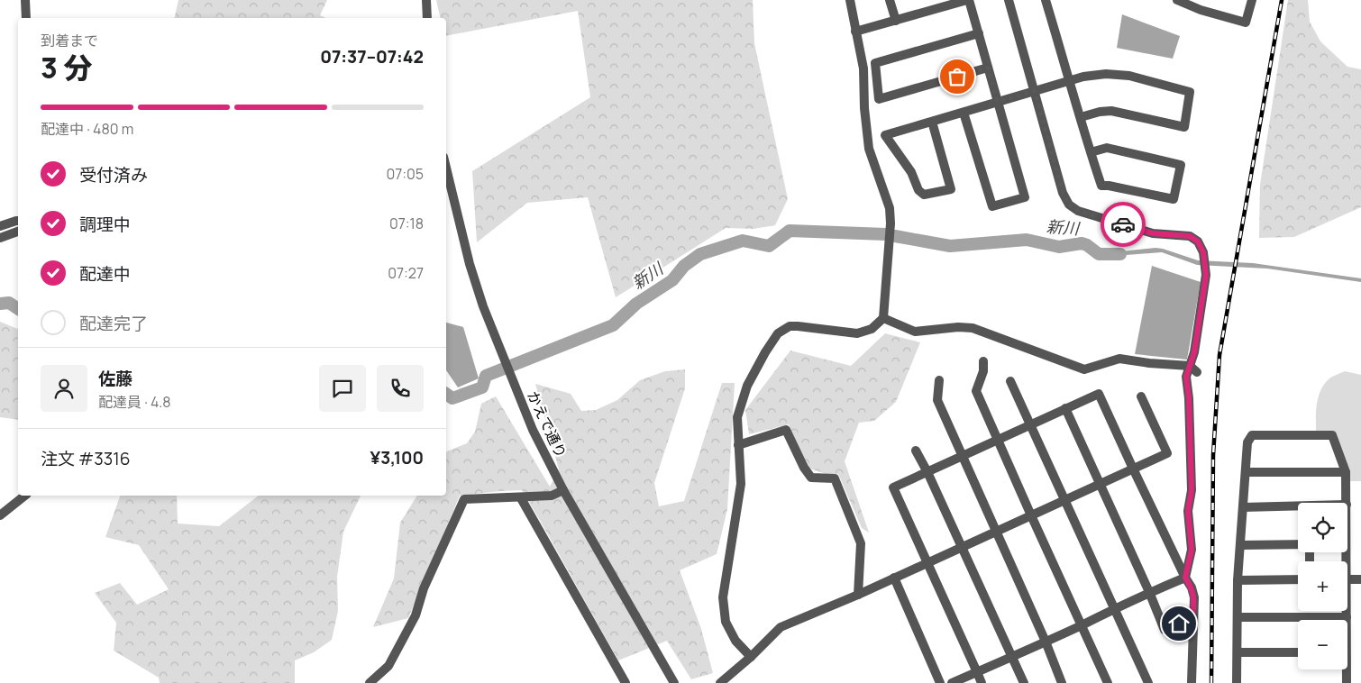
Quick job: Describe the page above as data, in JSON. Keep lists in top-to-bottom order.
{
  "streets": {
    "street": ["かえで通り"]
  },
  "water": ["新川"],
  "page": {
    "heading": ["3 分", "到着まで", "07:37–07:42"],
    "panel": [
      "佐藤",
      "配達員 · 4.8",
      "注文 #3316",
      "¥3,100"
    ],
    "bar": "配達中 · 480 m",
    "list": [
      ["受付済み", "07:05"],
      ["調理中", "07:18"],
      ["配達中", "07:27"],
      "配達完了"
    ],
    "map_buttons": ["+", "−"]
  }
}
